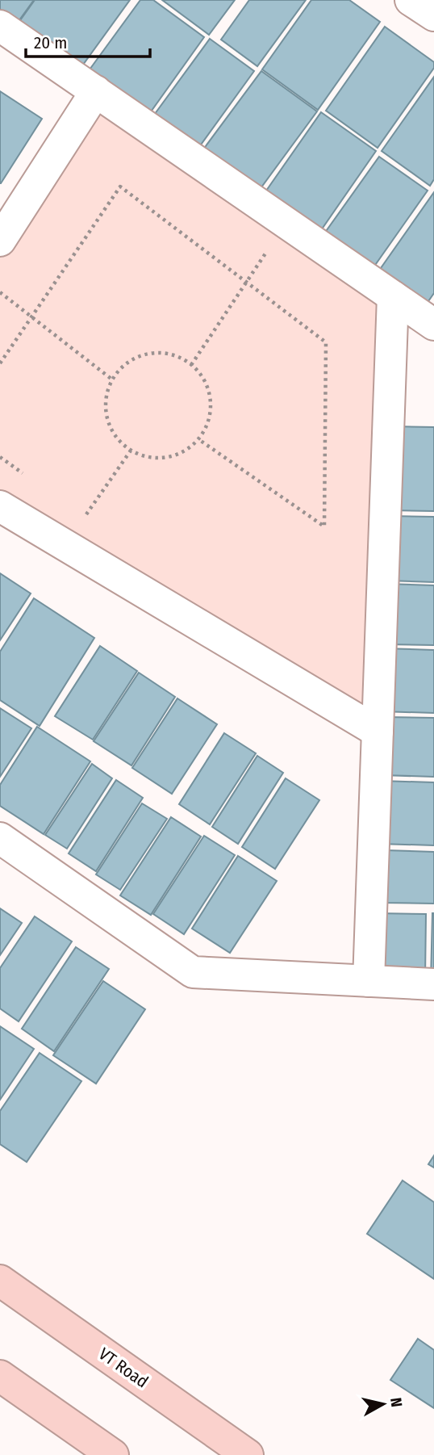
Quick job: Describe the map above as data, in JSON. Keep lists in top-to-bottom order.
{
  "streets": {
    "street": ["VT Road"]
  },
  "scale_bar": "20 m",
  "north": "right"
}
